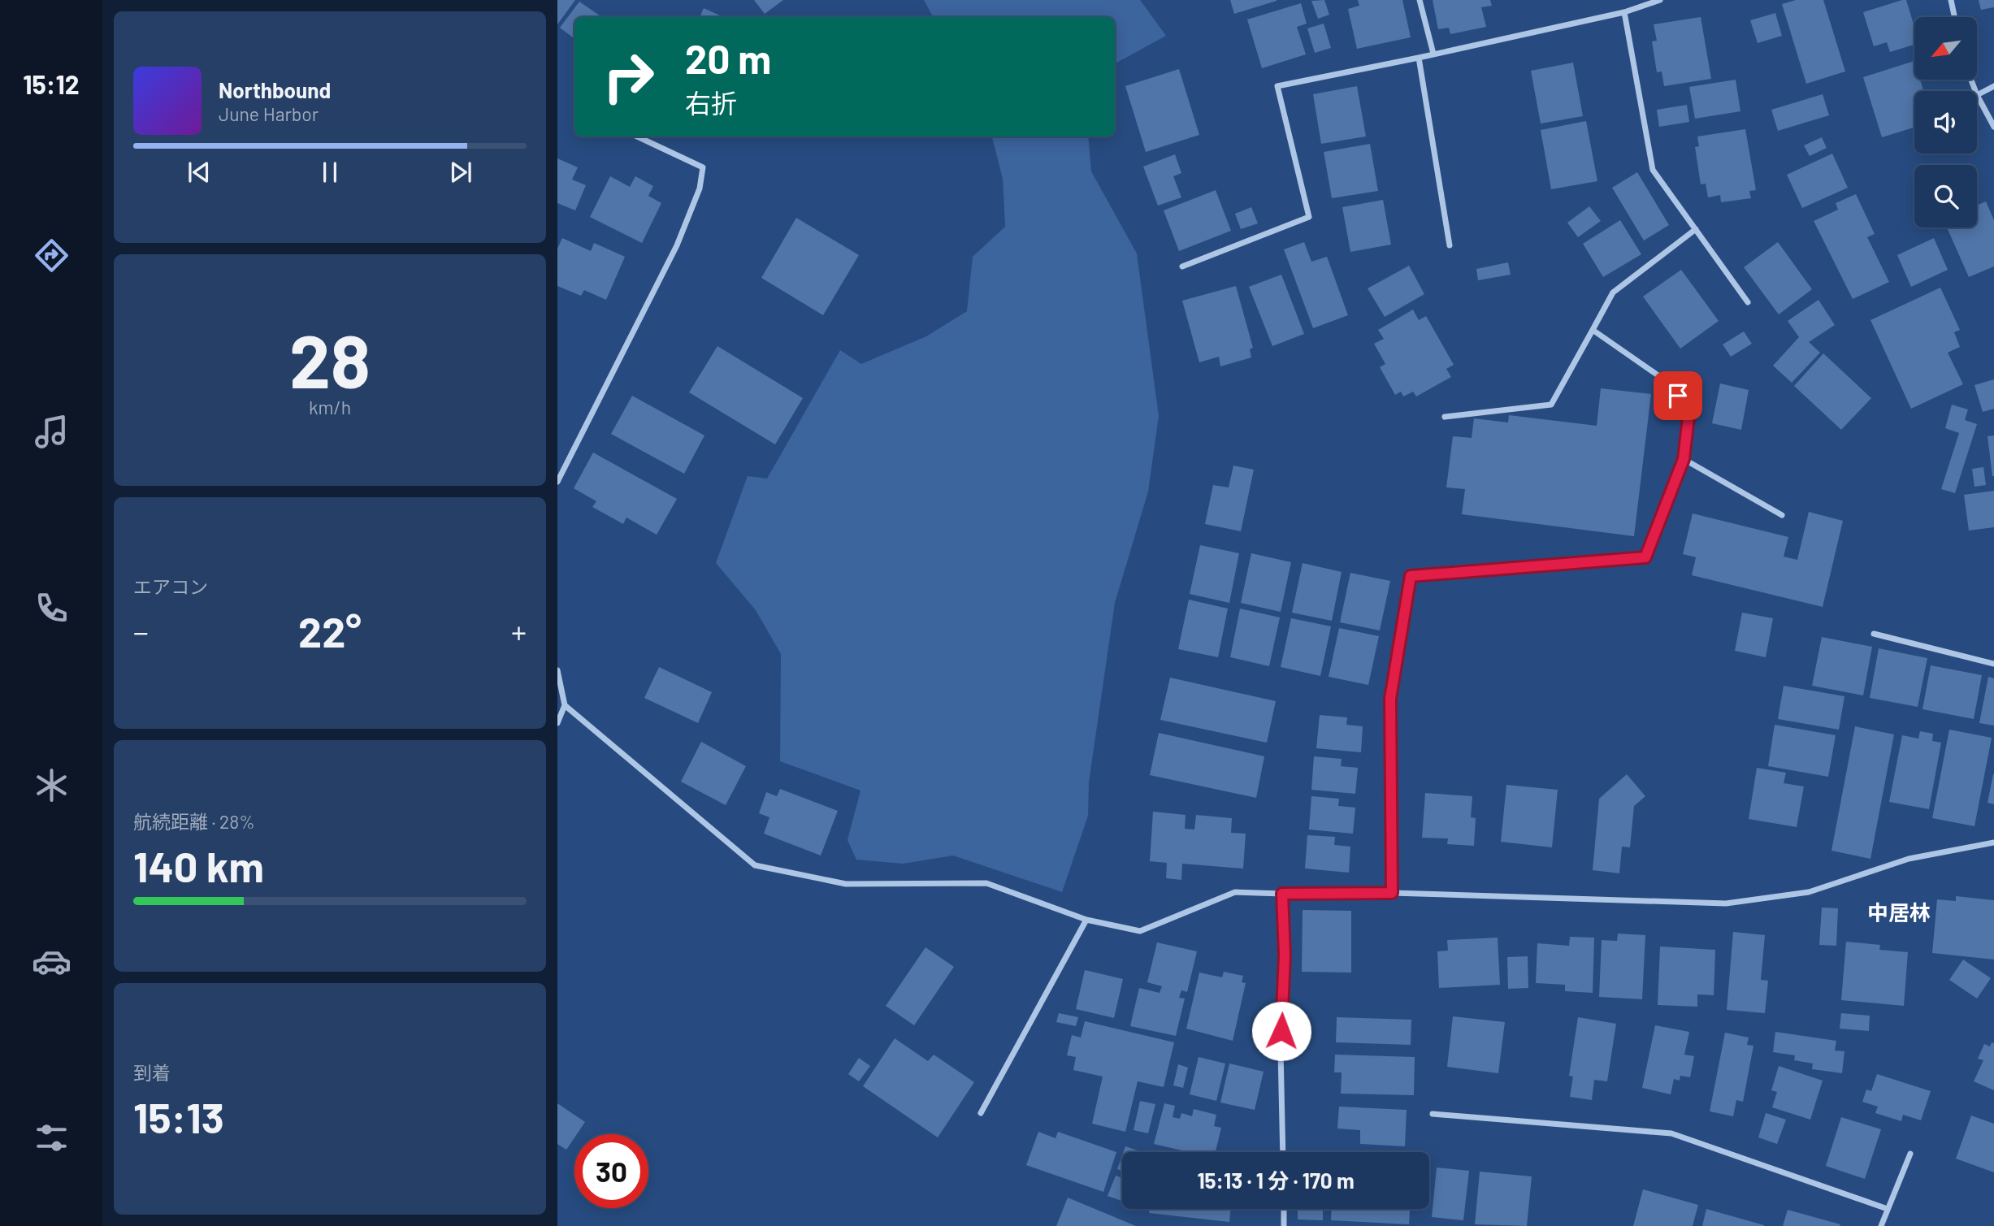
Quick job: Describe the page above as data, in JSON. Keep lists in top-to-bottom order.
{
  "districts": ["中居林"],
  "north": "bottom left",
  "page": {
    "tabs": "15:12",
    "turn": ["20 m", "右折"],
    "song": ["Northbound", "June Harbor"],
    "tile": [
      ["28", "km/h"],
      "エアコン",
      ["航続距離 · 28%", "140 km"],
      ["到着", "15:13"]
    ],
    "heat": ["−", "22°", "+"],
    "limit": "30",
    "trip": "15:13 · 1 分 · 170 m"
  }
}
